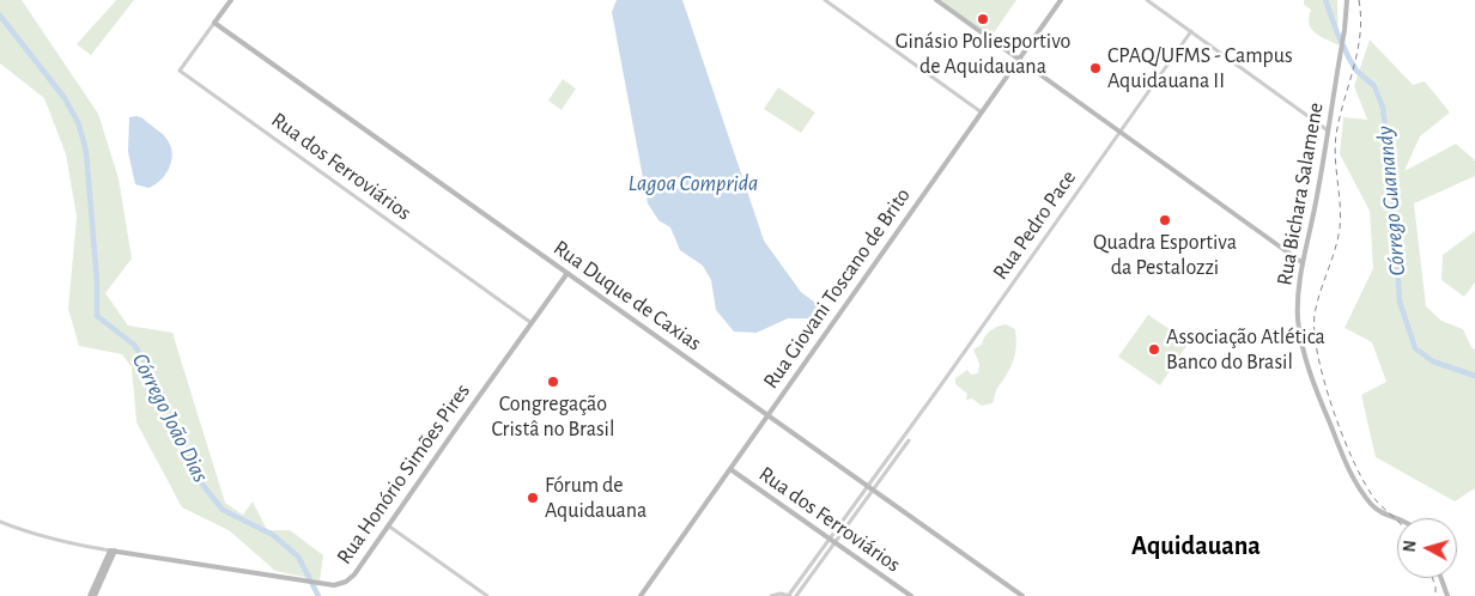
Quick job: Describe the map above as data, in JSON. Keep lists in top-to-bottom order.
{
  "streets": {
    "main road": [
      "Rua dos Ferroviários",
      "Rua Bichara Salamene",
      "Rua Giovani Toscano de Brito",
      "Rua Duque de Caxias",
      "Rua Honório Simões Pires"
    ],
    "street": ["Rua Pedro Pace"]
  },
  "crossings": [
    ["Rua dos Ferroviários", "Rua Pedro Pace"],
    ["Rua dos Ferroviários", "Rua Giovani Toscano de Brito"],
    ["Rua dos Ferroviários", "Rua Duque de Caxias"],
    ["Rua dos Ferroviários", "Rua Honório Simões Pires"],
    ["Rua Pedro Pace", "Rua Duque de Caxias"],
    ["Rua Giovani Toscano de Brito", "Rua Duque de Caxias"],
    ["Rua Duque de Caxias", "Rua Honório Simões Pires"]
  ],
  "districts": ["Aquidauana"],
  "water": ["Lagoa Comprida", "Córrego Guanandy", "Córrego João Dias"],
  "places": [
    "Ginásio Poliesportivo de Aquidauana",
    "CPAQ/UFMS - Campus Aquidauana II",
    "Quadra Esportiva da Pestalozzi",
    "Associação Atlética Banco do Brasil",
    "Congregação Cristâ no Brasil",
    "Fórum de Aquidauana"
  ],
  "north": "left"
}
